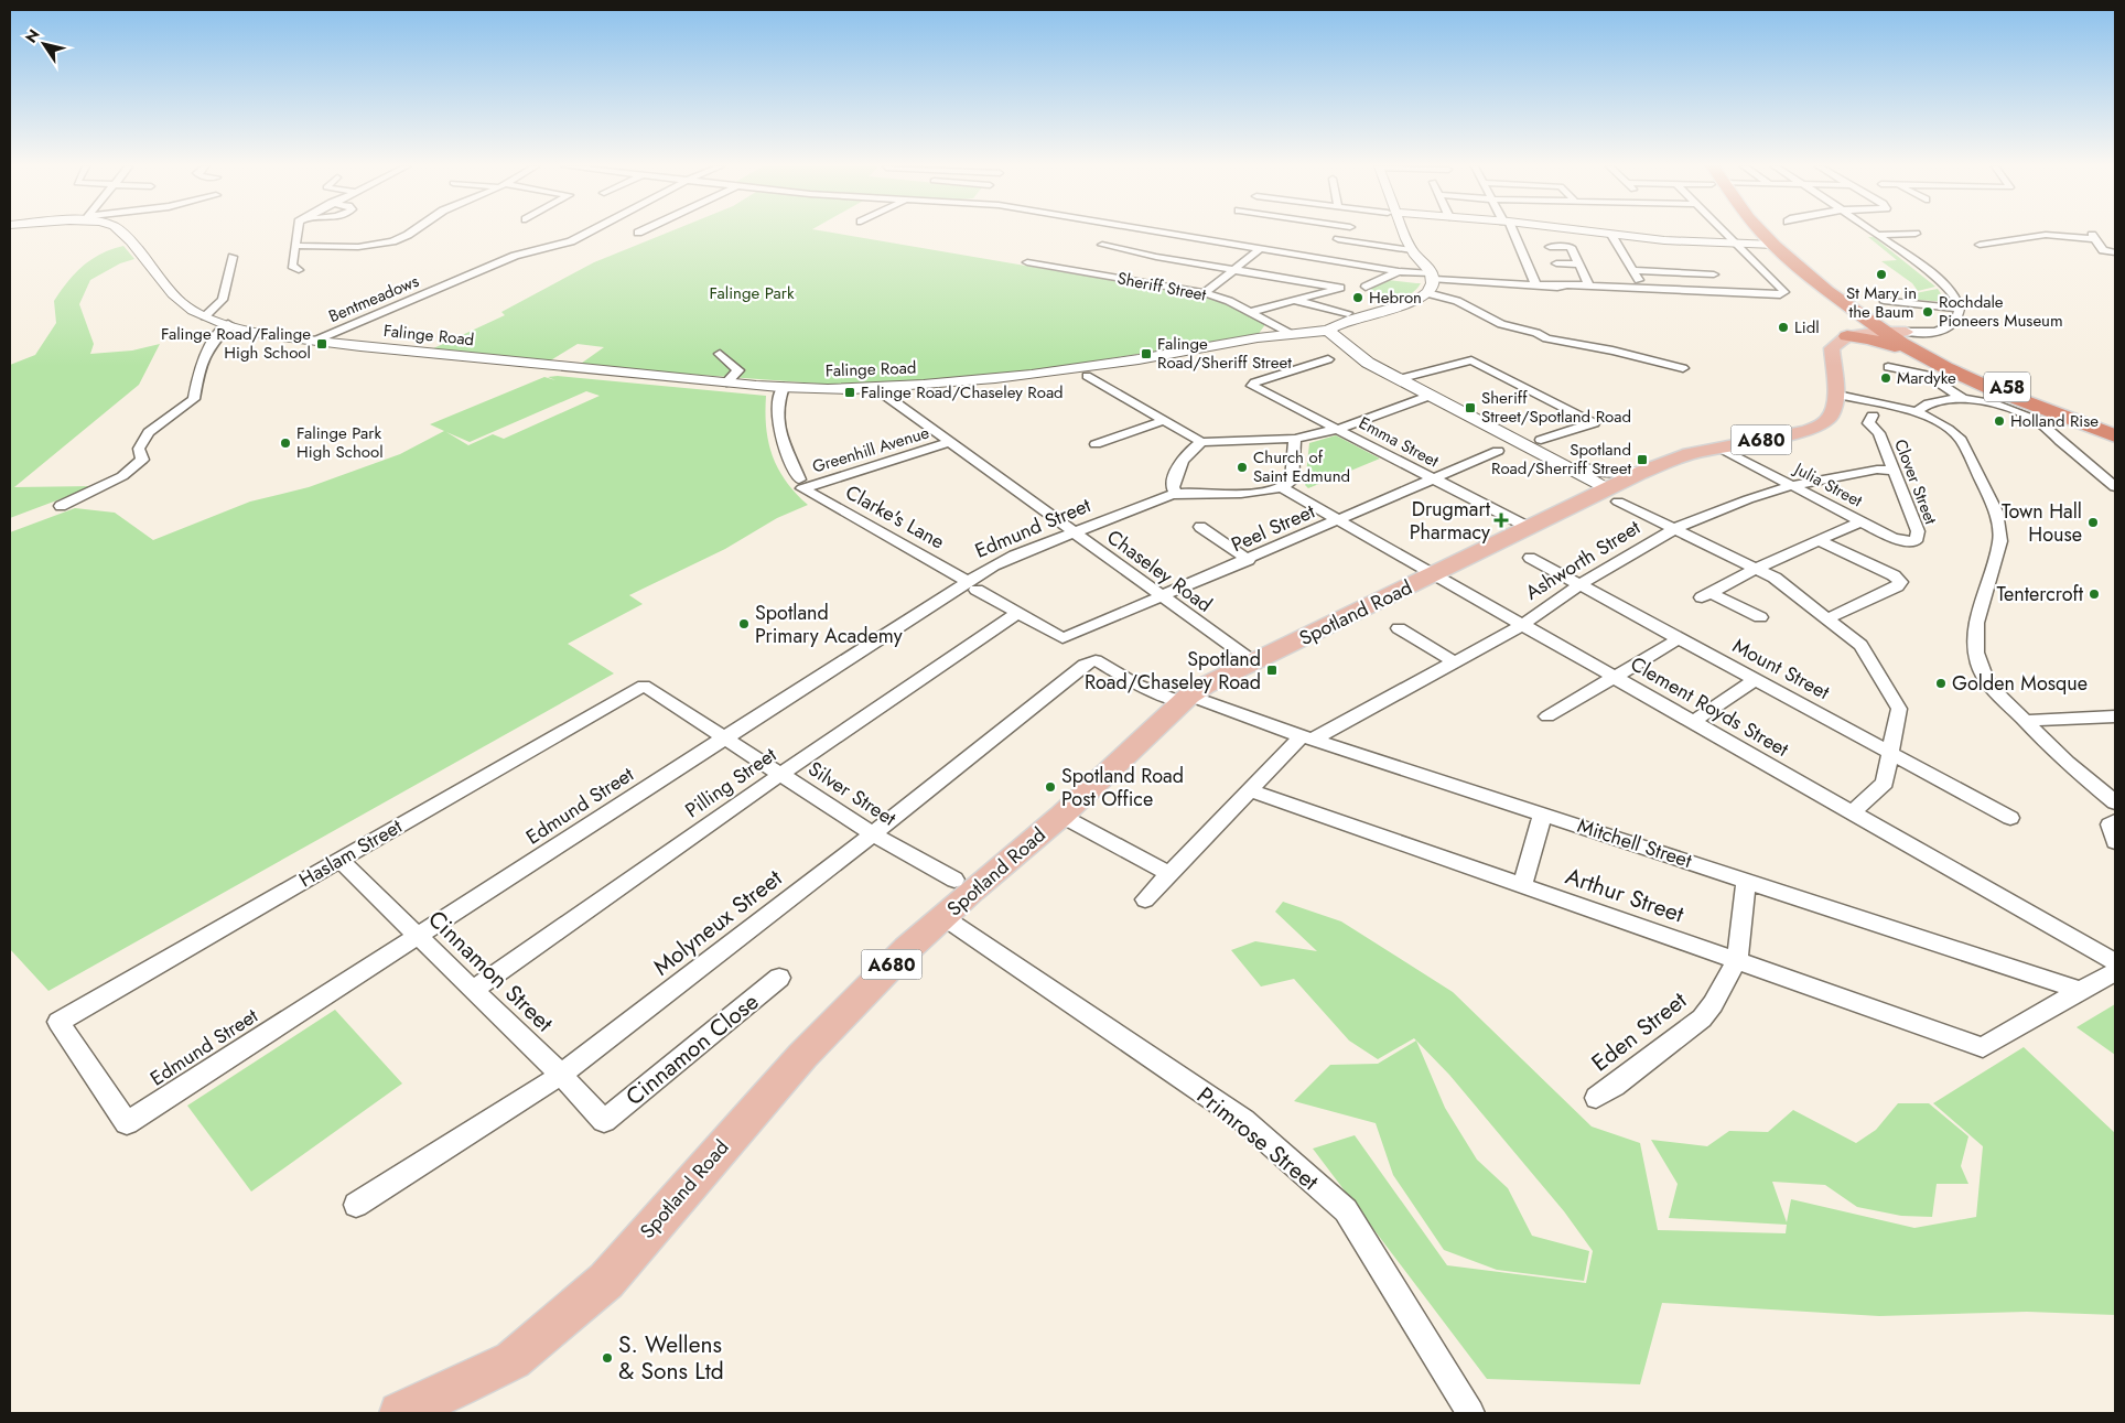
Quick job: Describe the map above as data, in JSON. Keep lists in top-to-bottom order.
{
  "streets": {
    "highway": ["A58"],
    "main road": ["Falinge Road", "A680", "Spotland Road"],
    "street": [
      "Sheriff Street",
      "Bentmeadows",
      "Emma Street",
      "Greenhill Avenue",
      "Clover Street",
      "Julia Street",
      "Clarke's Lane",
      "Edmund Street",
      "Peel Street",
      "Ashworth Street",
      "Chaseley Road",
      "Mount Street",
      "Clement Royds Street",
      "Pilling Street",
      "Silver Street",
      "Mitchell Street",
      "Haslam Street",
      "Arthur Street",
      "Molyneux Street",
      "Cinnamon Street",
      "Eden Street",
      "Cinnamon Close",
      "Primrose Street"
    ]
  },
  "crossings": [
    ["Sheriff Street", "Falinge Road"],
    ["Bentmeadows", "Falinge Road"],
    ["A58", "Spotland Road"],
    ["Emma Street", "Peel Street"],
    ["Emma Street", "Spotland Road"],
    ["Greenhill Avenue", "Clarke's Lane"],
    ["Greenhill Avenue", "Chaseley Road"],
    ["Clover Street", "Julia Street"],
    ["Clover Street", "Ashworth Street"],
    ["Julia Street", "Ashworth Street"],
    ["Julia Street", "Spotland Road"],
    ["Clarke's Lane", "Edmund Street"],
    ["Clarke's Lane", "Peel Street"],
    ["Clarke's Lane", "Pilling Street"],
    ["Edmund Street", "Chaseley Road"],
    ["Edmund Street", "Silver Street"],
    ["Edmund Street", "Haslam Street"],
    ["Edmund Street", "Cinnamon Street"],
    ["Peel Street", "Chaseley Road"],
    ["Peel Street", "Clement Royds Street"],
    ["Ashworth Street", "Mount Street"],
    ["Ashworth Street", "Clement Royds Street"],
    ["Ashworth Street", "Mitchell Street"],
    ["Ashworth Street", "Arthur Street"],
    ["Chaseley Road", "Spotland Road"],
    ["Spotland Road", "Clement Royds Street"],
    ["Spotland Road", "Mitchell Street"],
    ["Spotland Road", "Molyneux Street"],
    ["Spotland Road", "Primrose Street"],
    ["Pilling Street", "Silver Street"],
    ["Pilling Street", "Cinnamon Street"],
    ["Silver Street", "Haslam Street"],
    ["Silver Street", "Molyneux Street"],
    ["Mitchell Street", "Arthur Street"],
    ["Mitchell Street", "Molyneux Street"],
    ["Mitchell Street", "Eden Street"],
    ["Haslam Street", "Cinnamon Street"],
    ["Arthur Street", "Eden Street"],
    ["Molyneux Street", "Cinnamon Street"],
    ["Cinnamon Street", "Cinnamon Close"]
  ],
  "parks": ["Falinge Park"],
  "places": {
    "other": [
      "St Mary in the Baum",
      "Hebron",
      "Rochdale Pioneers Museum",
      "Lidl",
      "Mardyke",
      "Holland Rise",
      "Falinge Park High School",
      "Church of Saint Edmund",
      "Town Hall House",
      "Tentercroft",
      "Spotland Primary Academy",
      "Golden Mosque",
      "Spotland Road Post Office",
      "S. Wellens & Sons Ltd"
    ],
    "transit": [
      "Falinge Road/Falinge High School",
      "Falinge Road/Sheriff Street",
      "Falinge Road/Chaseley Road",
      "Sheriff Street/Spotland Road",
      "Spotland Road/Sherriff Street",
      "Spotland Road/Chaseley Road"
    ],
    "health": ["Drugmart Pharmacy"]
  },
  "north": "top left"
}
